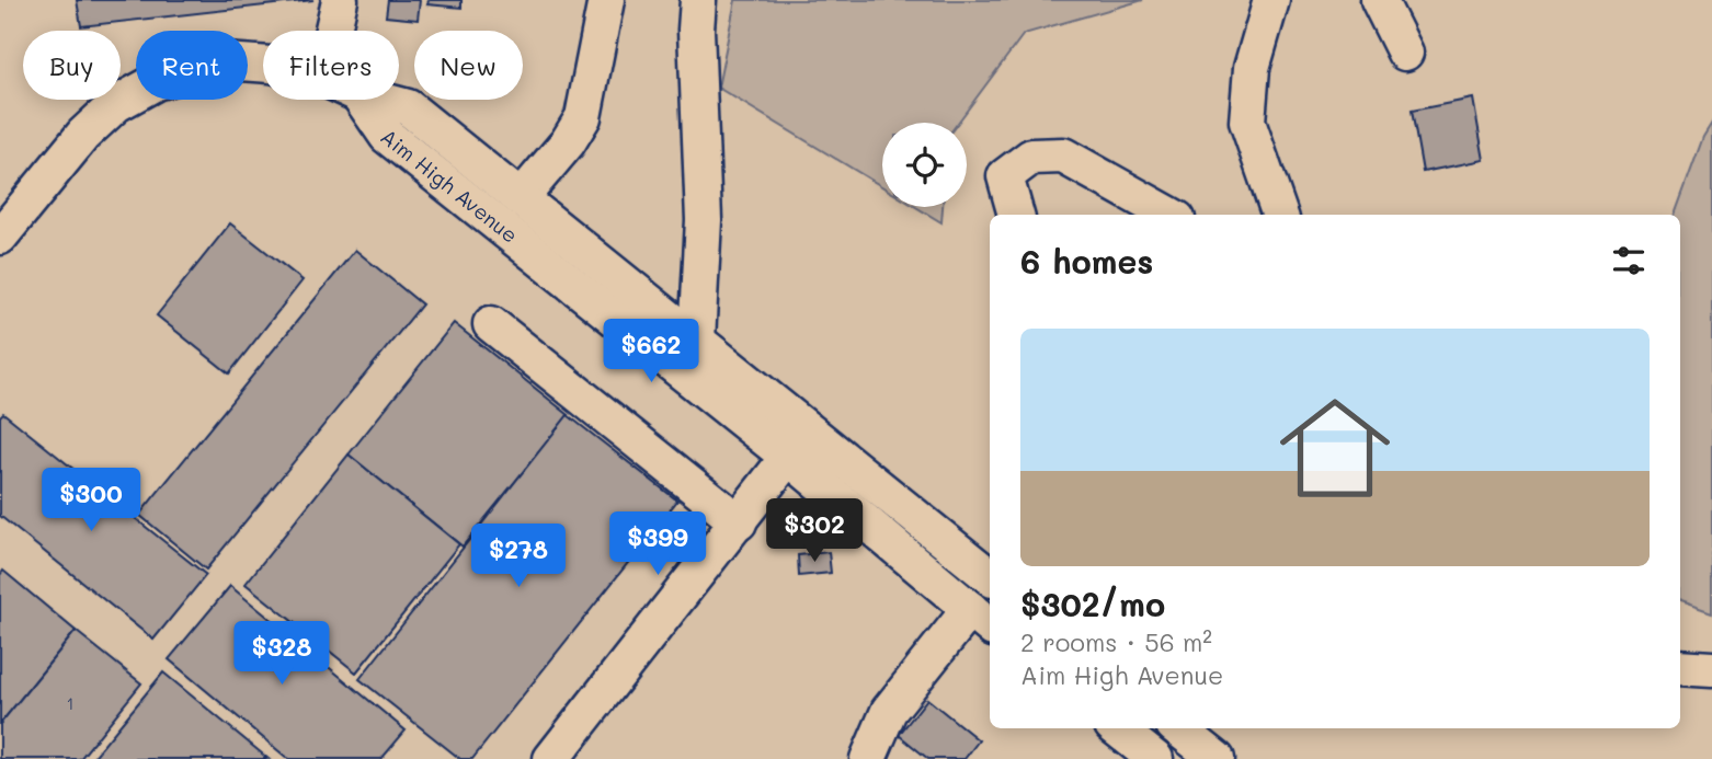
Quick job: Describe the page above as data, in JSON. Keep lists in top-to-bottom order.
{
  "streets": {
    "street": ["Aim High Avenue"]
  },
  "house_numbers": ["1"],
  "page": {
    "chip": [
      "Buy",
      "Rent",
      "Filters",
      "New"
    ],
    "heading": "6 homes",
    "list": [
      {
        "name": "$302/mo",
        "note": "2 rooms · 56 m² · Aim High Avenue"
      }
    ],
    "price": [
      "$662",
      "$300",
      "$302",
      "$399",
      "$278",
      "$328"
    ]
  }
}
